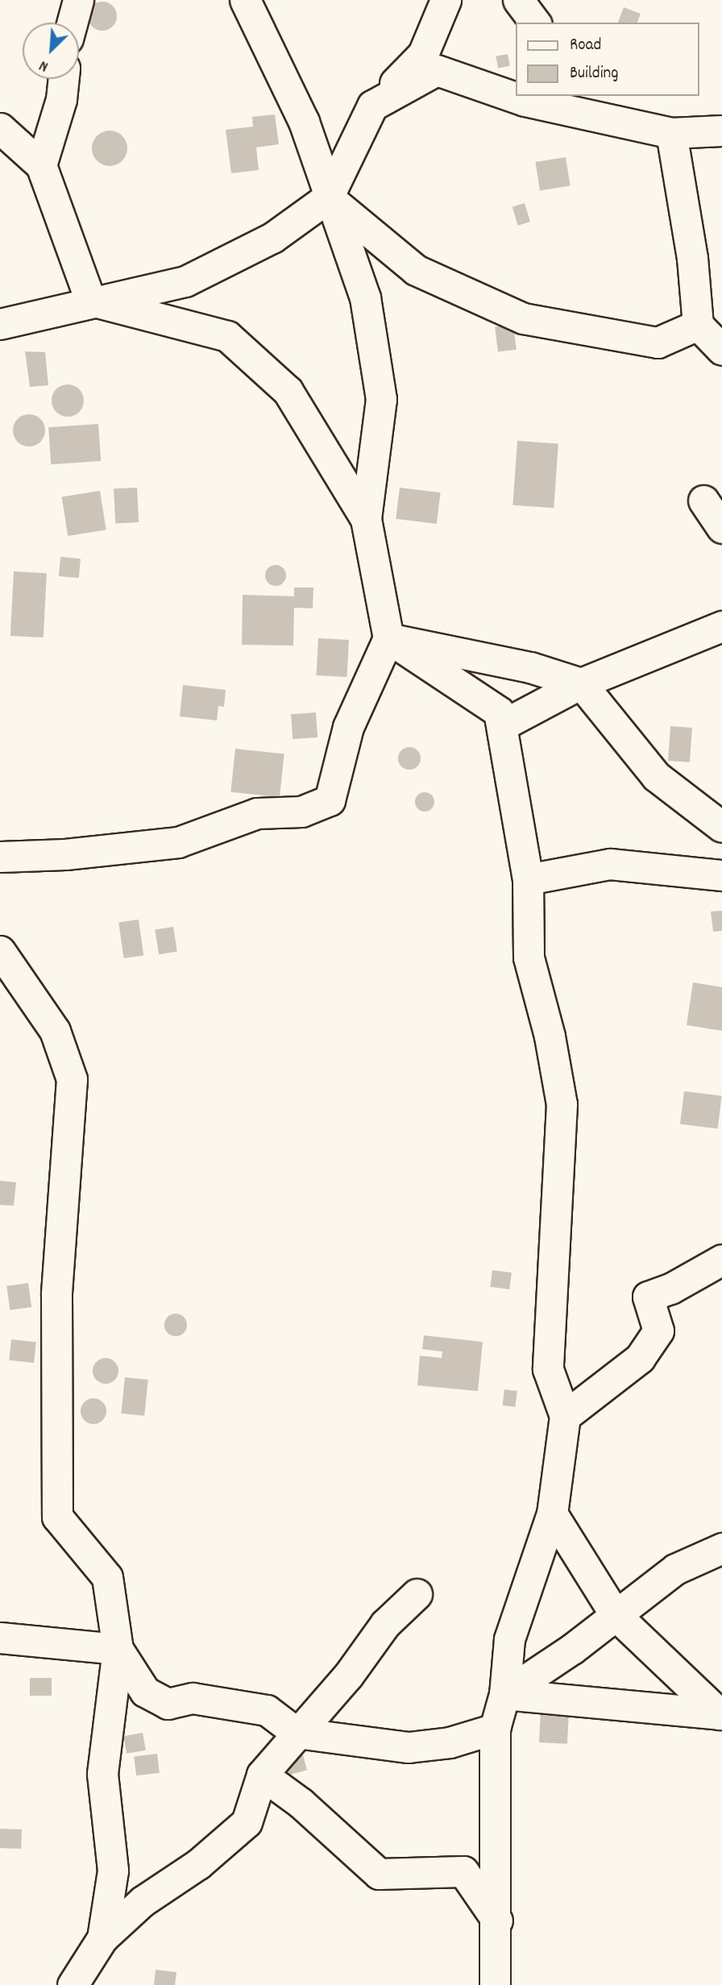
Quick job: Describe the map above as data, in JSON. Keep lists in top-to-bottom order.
{
  "legend": ["Road", "Building"],
  "north": "bottom left"
}
